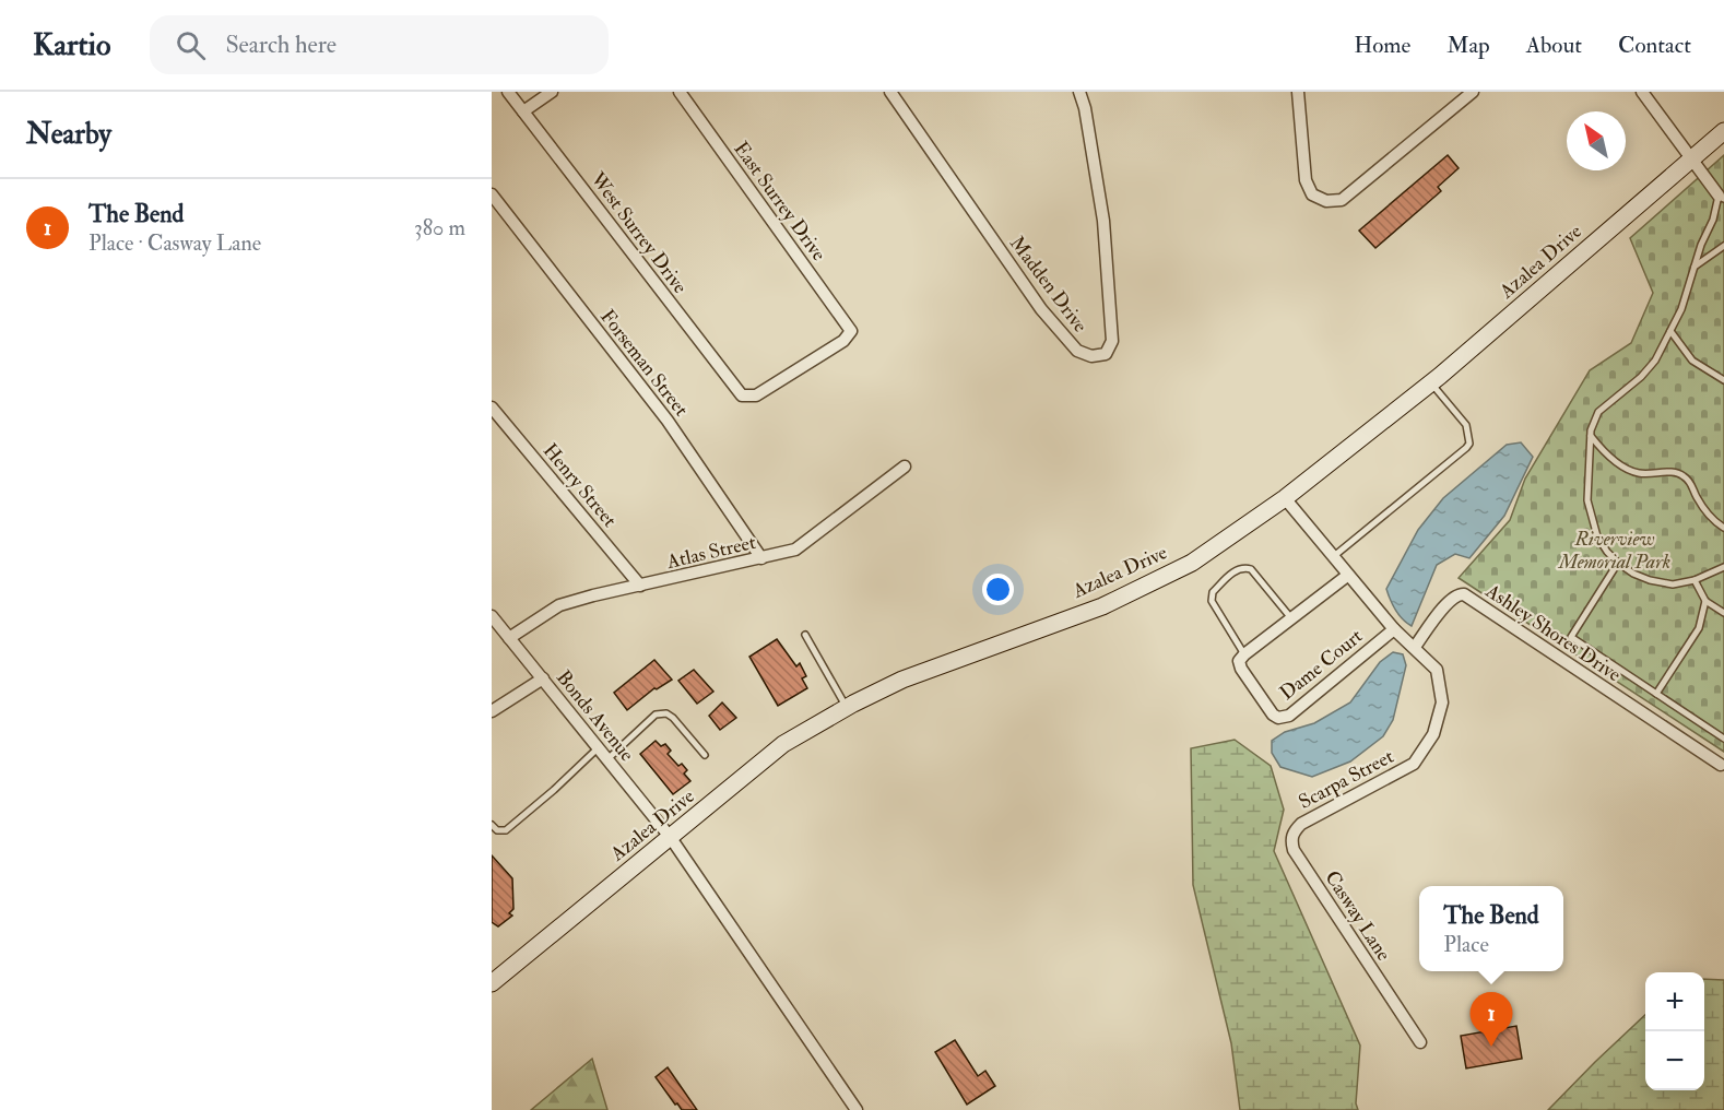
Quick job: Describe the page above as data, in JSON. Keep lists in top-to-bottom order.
{
  "streets": {
    "street": [
      "East Surrey Drive",
      "West Surrey Drive",
      "Azalea Drive",
      "Madden Drive",
      "Forseman Street",
      "Henry Street",
      "Atlas Street",
      "Ashley Shores Drive",
      "Dame Court",
      "Bonds Avenue",
      "Scarpa Street",
      "Casway Lane"
    ]
  },
  "crossings": [
    ["East Surrey Drive", "West Surrey Drive"],
    ["Azalea Drive", "Bonds Avenue"],
    ["Forseman Street", "Atlas Street"],
    ["Henry Street", "Atlas Street"],
    ["Atlas Street", "Bonds Avenue"],
    ["Ashley Shores Drive", "Scarpa Street"],
    ["Scarpa Street", "Casway Lane"]
  ],
  "parks": ["Riverview Memorial Park"],
  "north": "top left",
  "page": {
    "header": "Kartio",
    "search": "Search here",
    "nav": [
      "Home",
      "Map",
      "About",
      "Contact"
    ],
    "heading": "Nearby",
    "list": [
      {
        "mark": "1",
        "name": "The Bend",
        "note": "Place · Casway Lane",
        "value": "380 m"
      }
    ],
    "popup": ["The Bend", "Place"],
    "map_buttons": ["+", "−"],
    "pins": "1"
  }
}
